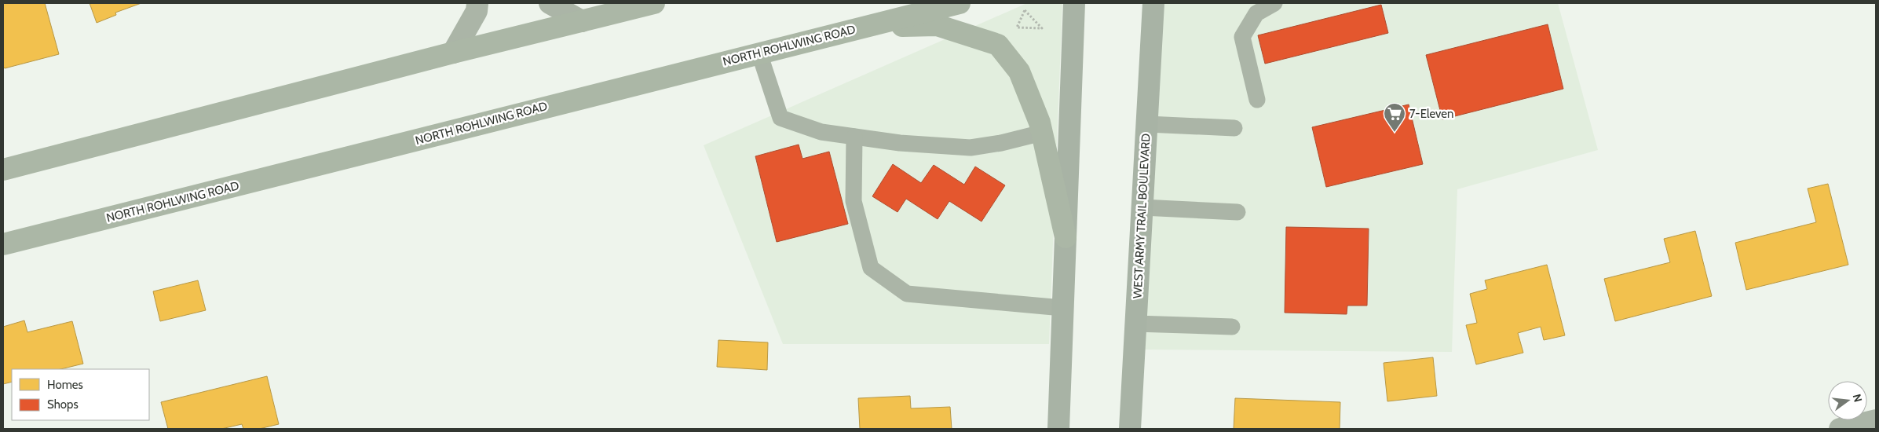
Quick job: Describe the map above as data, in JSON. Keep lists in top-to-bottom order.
{
  "streets": {
    "main road": ["NORTH ROHLWING ROAD", "WEST ARMY TRAIL BOULEVARD"]
  },
  "places": {
    "supermarket": ["7-Eleven"]
  },
  "legend": ["Homes", "Shops"],
  "north": "right"
}
